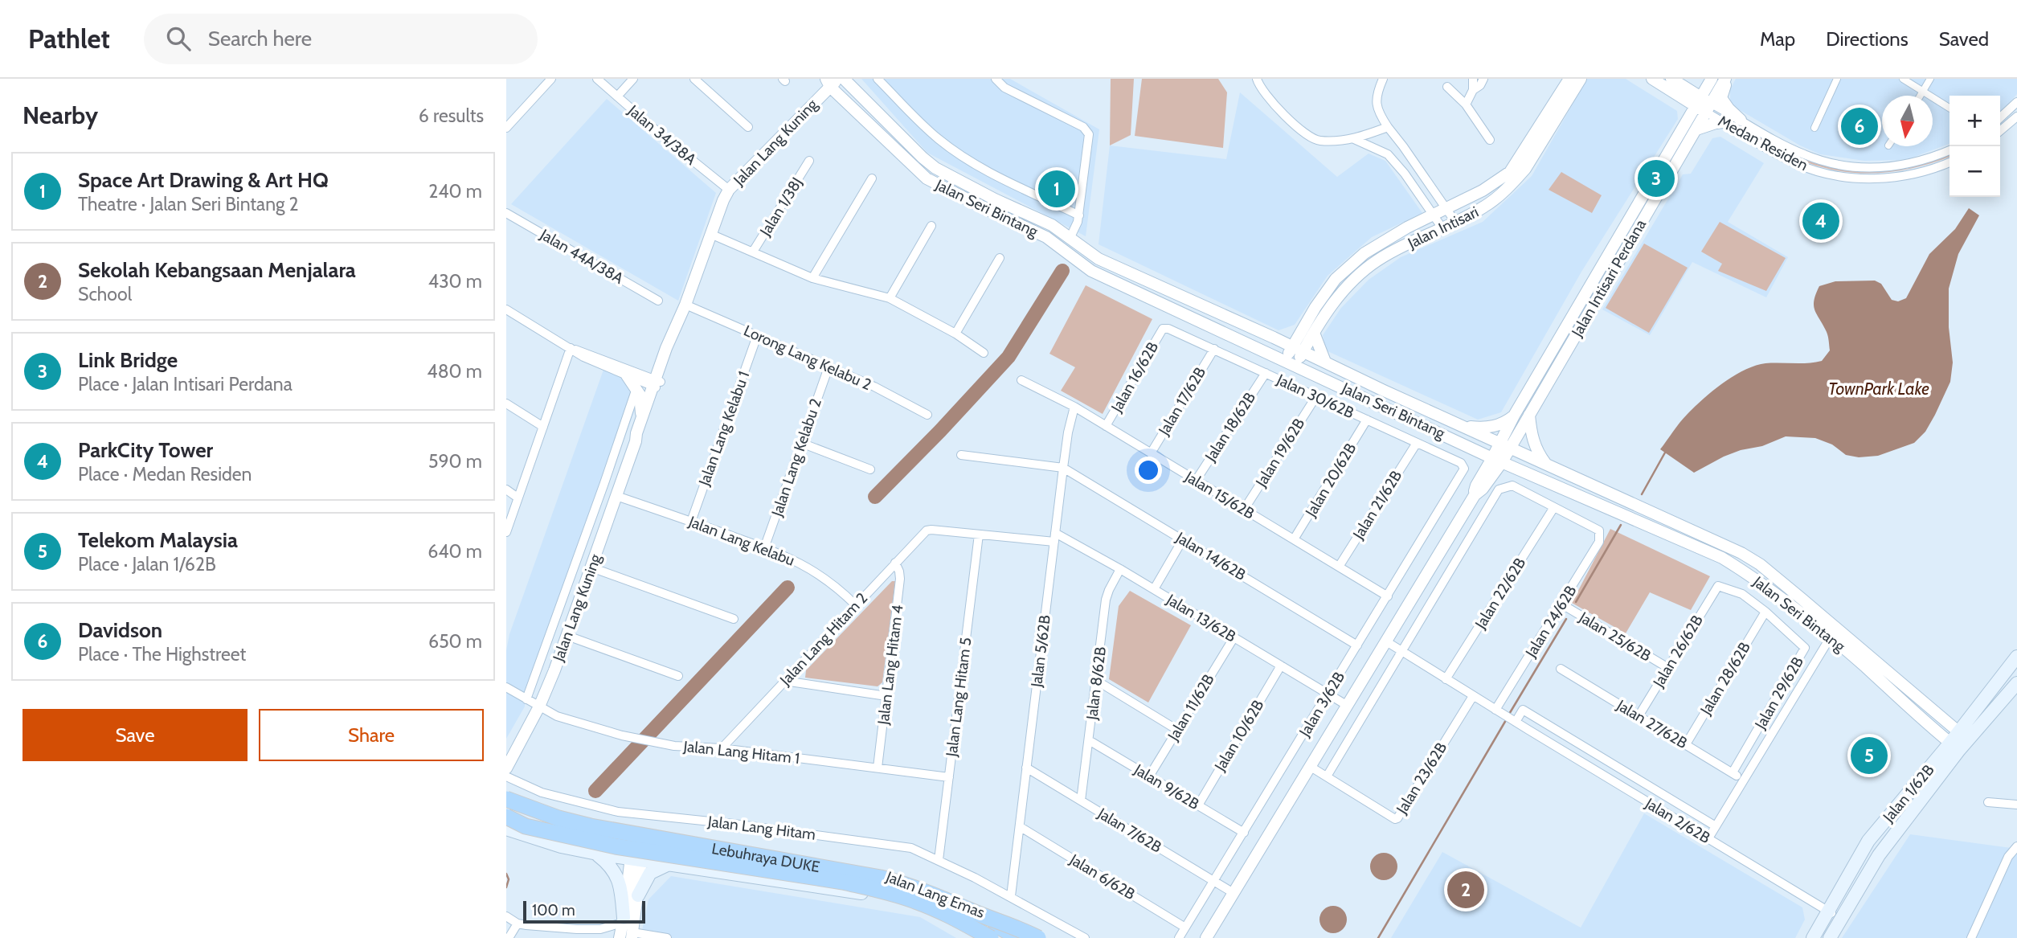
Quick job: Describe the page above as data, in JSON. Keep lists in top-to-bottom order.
{
  "streets": {
    "highway": ["Lebuhraya DUKE"],
    "main road": ["Jalan 1/62B", "Jalan Lang Emas"],
    "street": [
      "Jalan 34/38A",
      "Jalan Lang Kuning",
      "Medan Residen",
      "Jalan 1/38J",
      "Jalan Seri Bintang",
      "Jalan Intisari",
      "Jalan 44A/38A",
      "Jalan Intisari Perdana",
      "Lorong Lang Kelabu 2",
      "Jalan 16/62B",
      "Jalan 30/62B",
      "Jalan 17/62B",
      "Jalan 18/62B",
      "Jalan Lang Kelabu 1",
      "Jalan 19/62B",
      "Jalan Lang Kelabu 2",
      "Jalan 20/62B",
      "Jalan 15/62B",
      "Jalan 21/62B",
      "Jalan Lang Kelabu",
      "Jalan 14/62B",
      "Jalan 22/62B",
      "Jalan 13/62B",
      "Jalan 24/62B",
      "Jalan 25/62B",
      "Jalan Lang Hitam 2",
      "Jalan 5/62B",
      "Jalan 26/62B",
      "Jalan Lang Hitam 4",
      "Jalan 28/62B",
      "Jalan 8/62B",
      "Jalan 29/62B",
      "Jalan Lang Hitam 5",
      "Jalan 3/62B",
      "Jalan 11/62B",
      "Jalan 27/62B",
      "Jalan 10/62B",
      "Jalan Lang Hitam 1",
      "Jalan 23/62B",
      "Jalan 9/62B",
      "Jalan 2/62B",
      "Jalan Lang Hitam",
      "Jalan 7/62B",
      "Jalan 6/62B"
    ]
  },
  "crossings": [
    ["Jalan 34/38A", "Jalan Lang Kuning"],
    ["Jalan Lang Kuning", "Jalan Seri Bintang"],
    ["Jalan Lang Kuning", "Lorong Lang Kelabu 2"],
    ["Jalan Lang Kuning", "Jalan Lang Kelabu"],
    ["Jalan Lang Kuning", "Jalan Lang Hitam 1"],
    ["Medan Residen", "Jalan Intisari Perdana"],
    ["Jalan Seri Bintang", "Jalan Intisari"],
    ["Jalan Seri Bintang", "Jalan Intisari Perdana"],
    ["Jalan Seri Bintang", "Jalan 29/62B"],
    ["Jalan Seri Bintang", "Jalan 3/62B"],
    ["Jalan Seri Bintang", "Jalan 1/62B"],
    ["Jalan Intisari Perdana", "Jalan 3/62B"],
    ["Lorong Lang Kelabu 2", "Jalan Lang Kelabu 1"],
    ["Lorong Lang Kelabu 2", "Jalan Lang Kelabu 2"],
    ["Jalan 16/62B", "Jalan 30/62B"],
    ["Jalan 16/62B", "Jalan 15/62B"],
    ["Jalan 30/62B", "Jalan 17/62B"],
    ["Jalan 30/62B", "Jalan 18/62B"],
    ["Jalan 30/62B", "Jalan 19/62B"],
    ["Jalan 30/62B", "Jalan 20/62B"],
    ["Jalan 30/62B", "Jalan 21/62B"],
    ["Jalan 30/62B", "Jalan 3/62B"],
    ["Jalan 17/62B", "Jalan 15/62B"],
    ["Jalan 18/62B", "Jalan 15/62B"],
    ["Jalan Lang Kelabu 1", "Jalan Lang Kelabu"],
    ["Jalan 19/62B", "Jalan 15/62B"],
    ["Jalan Lang Kelabu 2", "Jalan Lang Kelabu"],
    ["Jalan 20/62B", "Jalan 15/62B"],
    ["Jalan 15/62B", "Jalan 21/62B"],
    ["Jalan 15/62B", "Jalan 5/62B"],
    ["Jalan 15/62B", "Jalan 3/62B"],
    ["Jalan Lang Kelabu", "Jalan Lang Hitam 2"],
    ["Jalan 14/62B", "Jalan 5/62B"],
    ["Jalan 14/62B", "Jalan 3/62B"],
    ["Jalan 22/62B", "Jalan 24/62B"],
    ["Jalan 22/62B", "Jalan 2/62B"],
    ["Jalan 13/62B", "Jalan 5/62B"],
    ["Jalan 13/62B", "Jalan 8/62B"],
    ["Jalan 13/62B", "Jalan 3/62B"],
    ["Jalan 13/62B", "Jalan 11/62B"],
    ["Jalan 13/62B", "Jalan 10/62B"],
    ["Jalan 24/62B", "Jalan 25/62B"],
    ["Jalan 24/62B", "Jalan 2/62B"],
    ["Jalan 25/62B", "Jalan 26/62B"],
    ["Jalan Lang Hitam 2", "Jalan Lang Hitam 4"],
    ["Jalan Lang Hitam 2", "Jalan Lang Hitam 5"],
    ["Jalan Lang Hitam 2", "Jalan Lang Hitam 1"],
    ["Jalan 5/62B", "Jalan Lang Hitam"],
    ["Jalan 5/62B", "Jalan 7/62B"],
    ["Jalan 5/62B", "Jalan 6/62B"],
    ["Jalan 26/62B", "Jalan 29/62B"],
    ["Jalan 26/62B", "Jalan 27/62B"],
    ["Jalan Lang Hitam 4", "Jalan Lang Hitam 1"],
    ["Jalan 28/62B", "Jalan 29/62B"],
    ["Jalan 28/62B", "Jalan 27/62B"],
    ["Jalan 8/62B", "Jalan 9/62B"],
    ["Jalan 8/62B", "Jalan 7/62B"],
    ["Jalan 29/62B", "Jalan 27/62B"],
    ["Jalan 29/62B", "Jalan 2/62B"],
    ["Jalan Lang Hitam 5", "Jalan Lang Hitam 1"],
    ["Jalan Lang Hitam 5", "Jalan Lang Hitam"],
    ["Jalan 3/62B", "Jalan 9/62B"],
    ["Jalan 3/62B", "Jalan 2/62B"],
    ["Jalan 3/62B", "Jalan 7/62B"],
    ["Jalan 3/62B", "Jalan 6/62B"],
    ["Jalan 11/62B", "Jalan 9/62B"],
    ["Jalan 10/62B", "Jalan 9/62B"],
    ["Jalan 23/62B", "Jalan 2/62B"],
    ["Jalan 1/62B", "Jalan 2/62B"]
  ],
  "water": ["TownPark Lake"],
  "scale_bar": "100 m",
  "north": "bottom",
  "page": {
    "header": "Pathlet",
    "search": "Search here",
    "nav": ["Map", "Directions", "Saved"],
    "heading": ["Nearby", "6 results"],
    "map_buttons": ["+", "−"],
    "pins": [
      "6",
      "3",
      "1",
      "4",
      "5",
      "2"
    ],
    "list": [
      {
        "mark": "1",
        "name": "Space Art Drawing & Art HQ",
        "note": "Theatre · Jalan Seri Bintang 2",
        "value": "240 m"
      },
      {
        "mark": "2",
        "name": "Sekolah Kebangsaan Menjalara",
        "note": "School",
        "value": "430 m"
      },
      {
        "mark": "3",
        "name": "Link Bridge",
        "note": "Place · Jalan Intisari Perdana",
        "value": "480 m"
      },
      {
        "mark": "4",
        "name": "ParkCity Tower",
        "note": "Place · Medan Residen",
        "value": "590 m"
      },
      {
        "mark": "5",
        "name": "Telekom Malaysia",
        "note": "Place · Jalan 1/62B",
        "value": "640 m"
      },
      {
        "mark": "6",
        "name": "Davidson",
        "note": "Place · The Highstreet",
        "value": "650 m"
      }
    ],
    "buttons": ["Save", "Share"],
    "scale": "100 m"
  }
}
